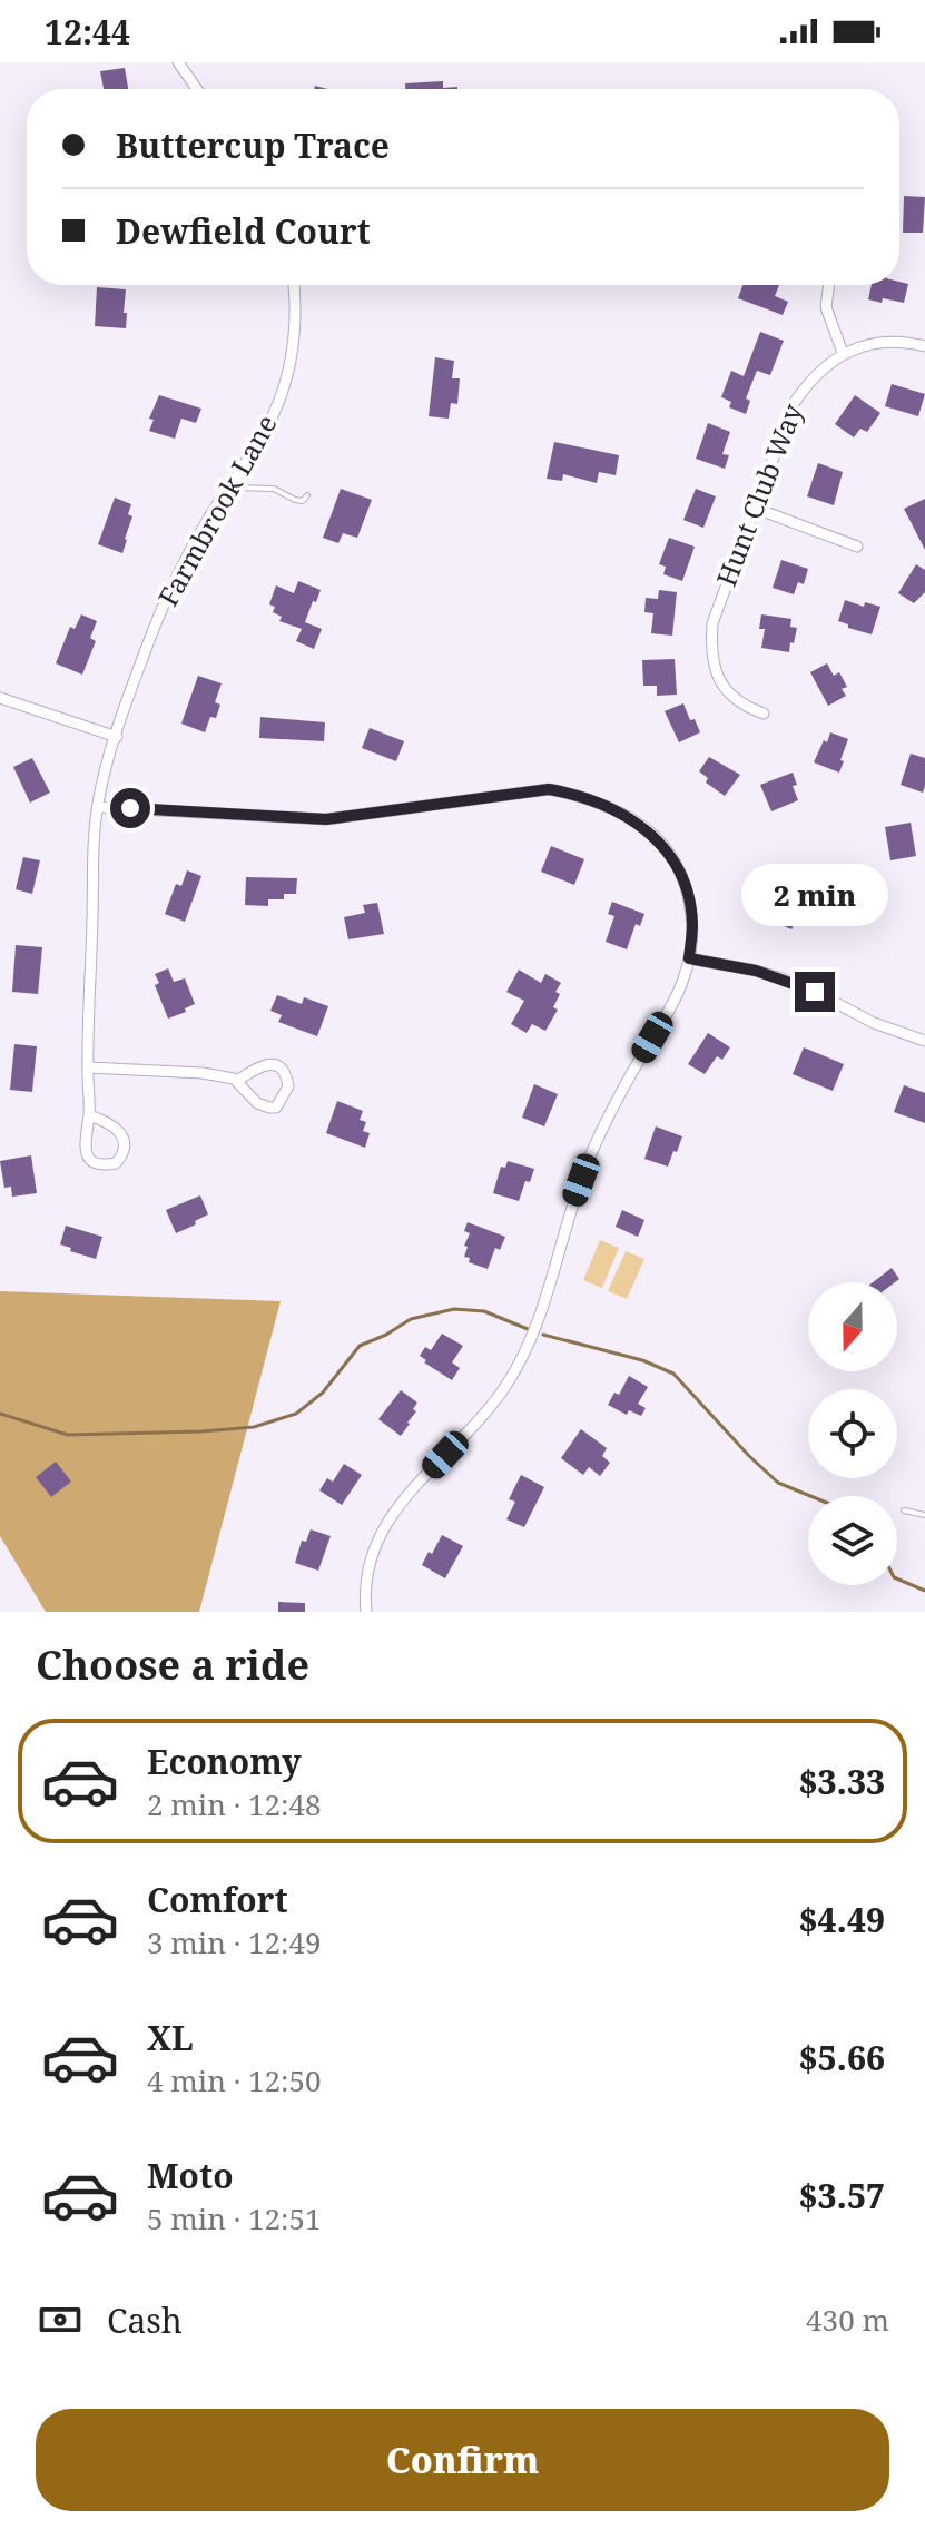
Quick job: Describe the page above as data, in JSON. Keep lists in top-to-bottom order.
{
  "streets": {
    "street": ["Hunt Club Way", "Farmbrook Lane"]
  },
  "north": "bottom",
  "page": {
    "status": "12:44",
    "banner": ["Buttercup Trace", "Dewfield Court"],
    "bubble": "2 min",
    "heading": "Choose a ride",
    "list": [
      {
        "name": "Economy",
        "note": "2 min · 12:48",
        "value": "$3.33"
      },
      {
        "name": "Comfort",
        "note": "3 min · 12:49",
        "value": "$4.49"
      },
      {
        "name": "XL",
        "note": "4 min · 12:50",
        "value": "$5.66"
      },
      {
        "name": "Moto",
        "note": "5 min · 12:51",
        "value": "$3.57"
      }
    ],
    "pay": ["Cash", "430 m"],
    "buttons": "Confirm"
  }
}
